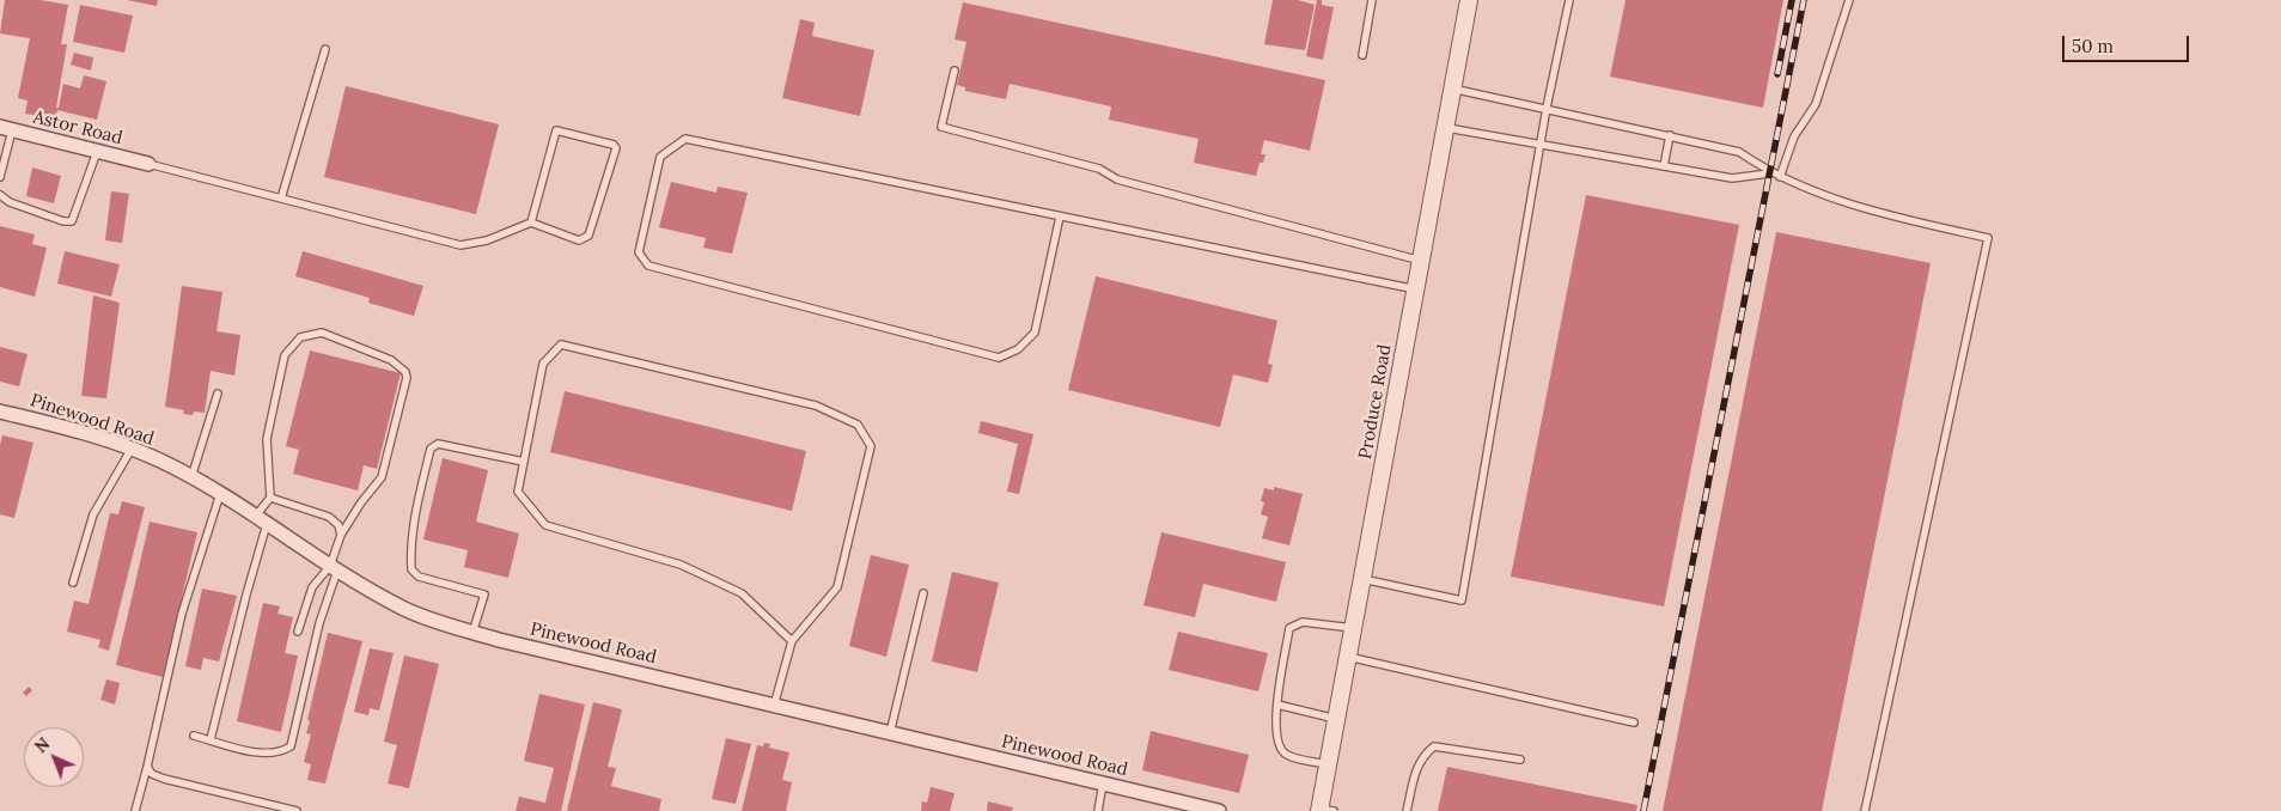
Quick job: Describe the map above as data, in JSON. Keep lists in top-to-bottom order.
{
  "streets": {
    "street": ["Astor Road", "Produce Road", "Pinewood Road"]
  },
  "scale_bar": "50 m",
  "north": "top left"
}
